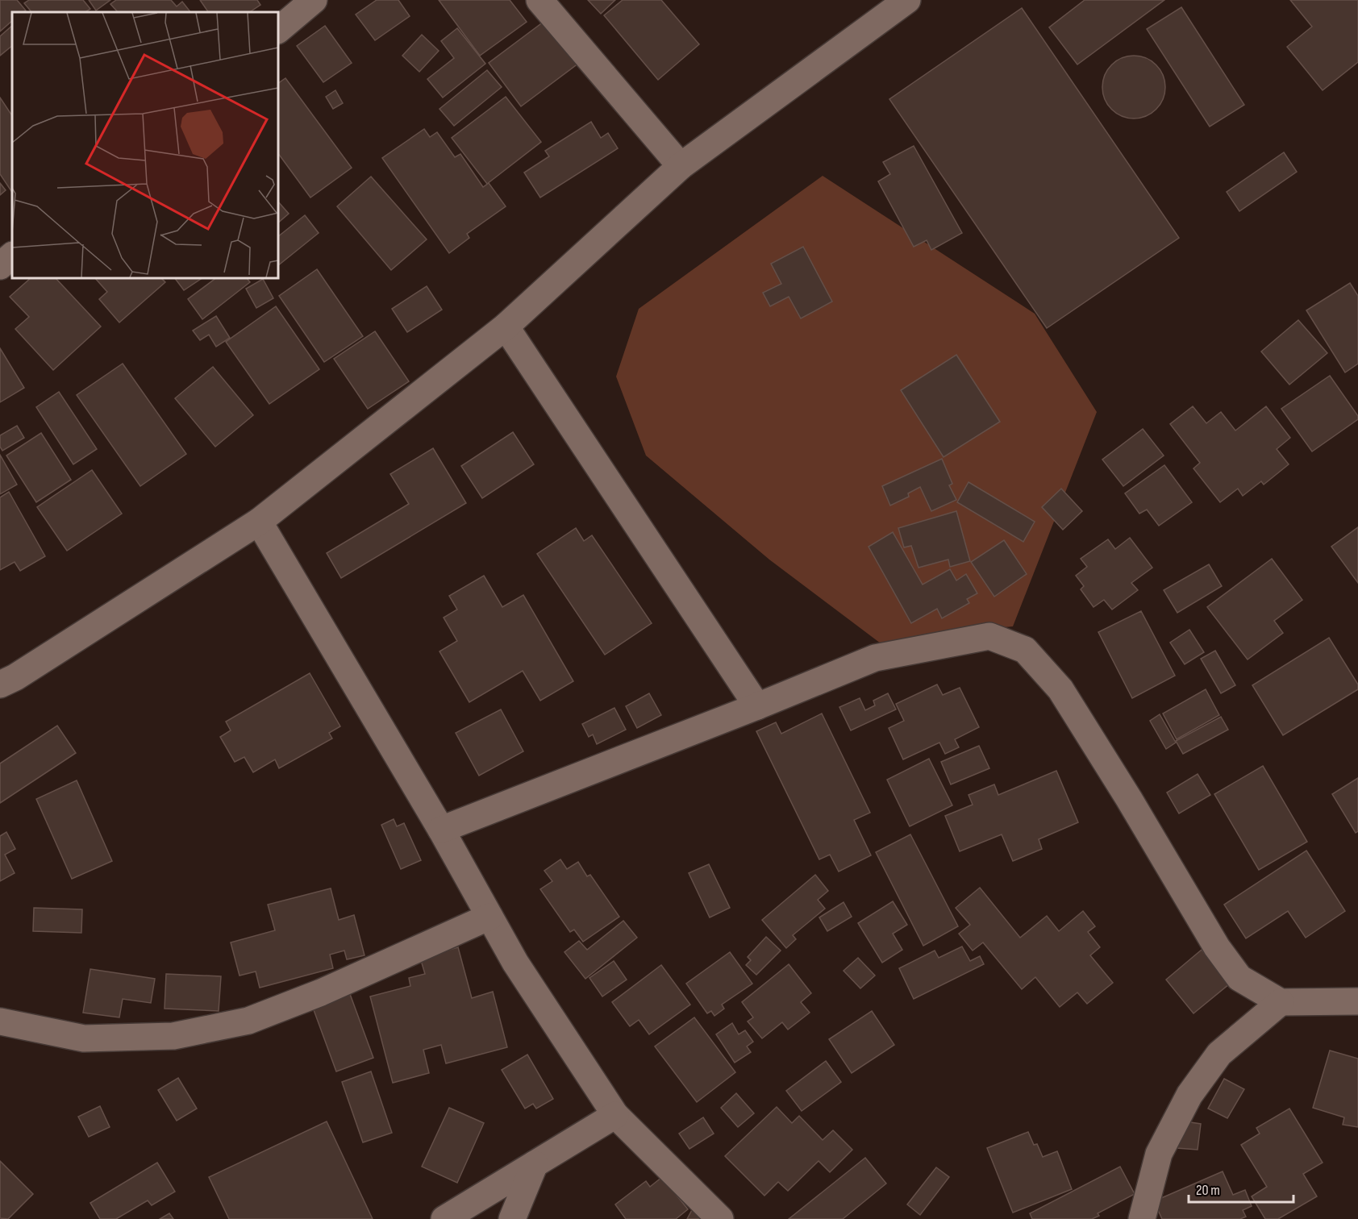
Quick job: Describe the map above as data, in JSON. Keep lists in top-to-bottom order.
{
  "scale_bar": "20 m"
}
